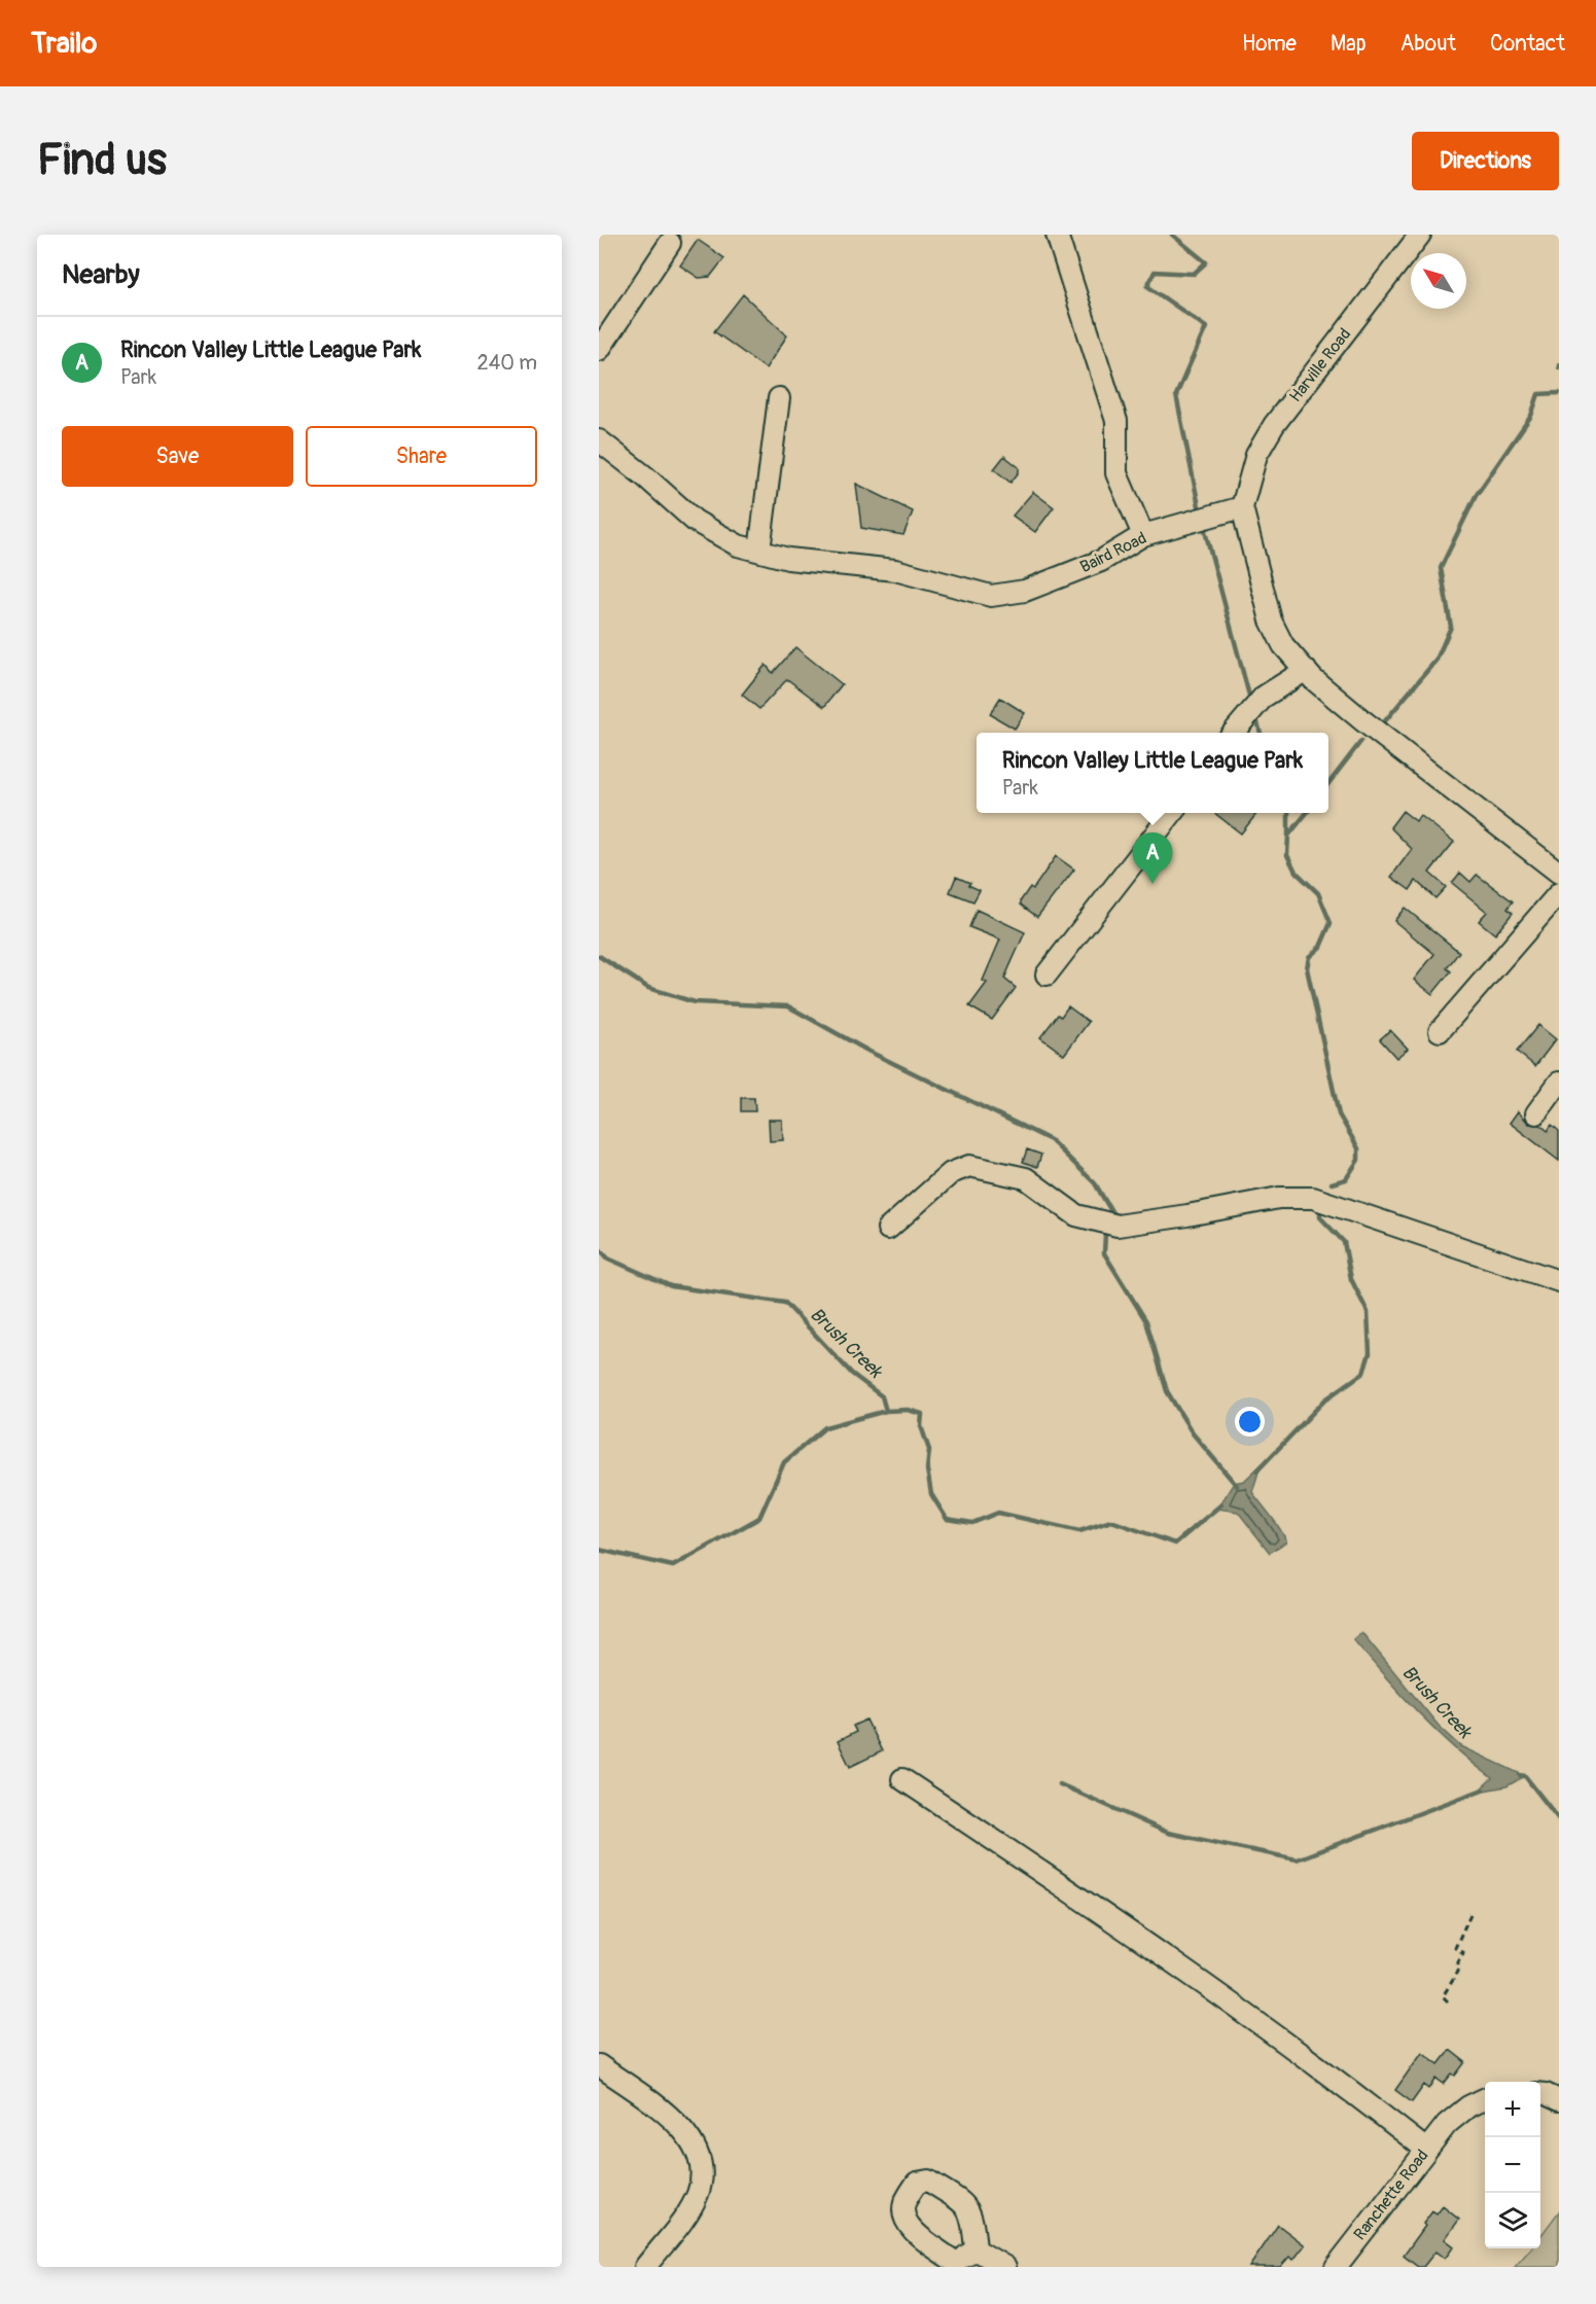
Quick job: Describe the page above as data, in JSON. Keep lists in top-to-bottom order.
{
  "streets": {
    "street": ["Harville Road", "Baird Road", "Ranchette Road"]
  },
  "crossings": [
    ["Harville Road", "Baird Road"]
  ],
  "water": ["Brush Creek"],
  "north": "top left",
  "page": {
    "header": "Trailo",
    "nav": [
      "Home",
      "Map",
      "About",
      "Contact"
    ],
    "buttons": [
      "Directions",
      ["Save", "Share"]
    ],
    "title": "Find us",
    "heading": "Nearby",
    "list": [
      {
        "mark": "A",
        "name": "Rincon Valley Little League Park",
        "note": "Park",
        "value": "240 m"
      }
    ],
    "popup": ["Rincon Valley Little League Park", "Park"],
    "pins": "A",
    "map_buttons": ["+", "−"]
  }
}
